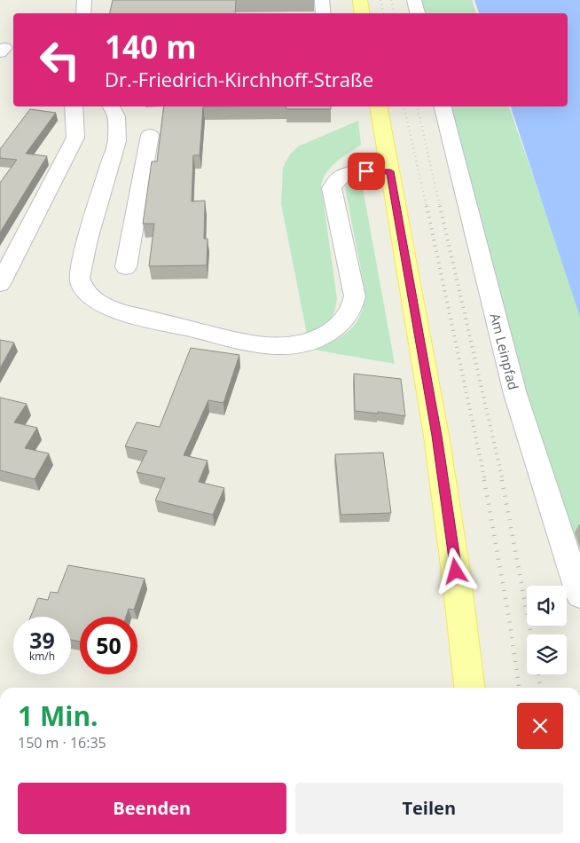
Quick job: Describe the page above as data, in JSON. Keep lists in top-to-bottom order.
{
  "streets": {
    "street": ["Am Leinpfad"]
  },
  "page": {
    "turn": ["140 m", "Dr.-Friedrich-Kirchhoff-Straße"],
    "speed": "39 km/h",
    "limit": "50",
    "heading": ["1 Min.", "150 m · 16:35"],
    "buttons": ["Beenden", "Teilen"]
  }
}
